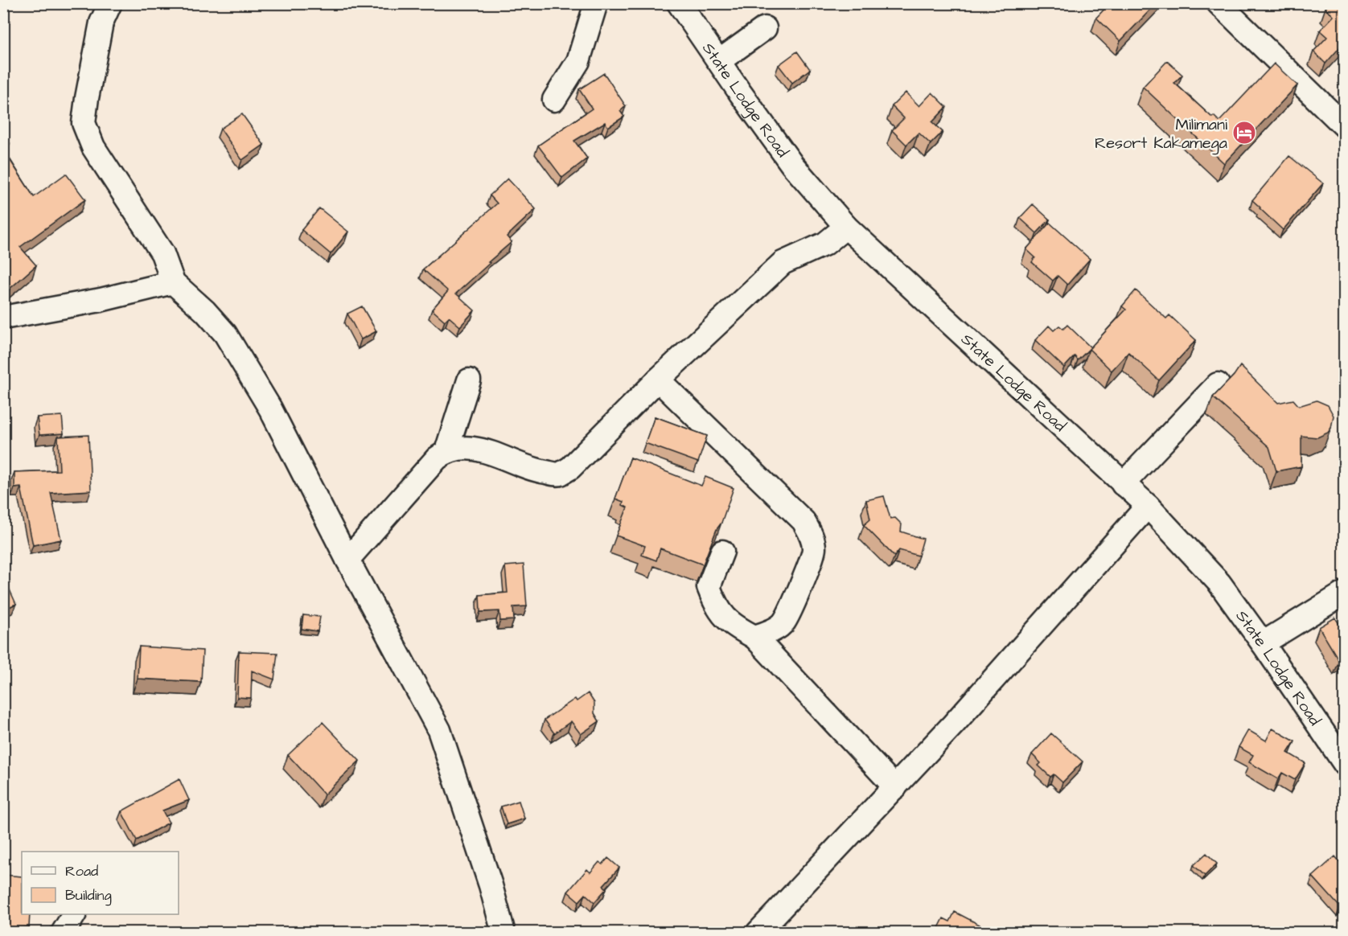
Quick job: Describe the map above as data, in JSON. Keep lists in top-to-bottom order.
{
  "streets": {
    "street": ["State Lodge Road"]
  },
  "places": {
    "hotel": ["Milimani Resort Kakamega"]
  },
  "legend": ["Road", "Building"]
}
